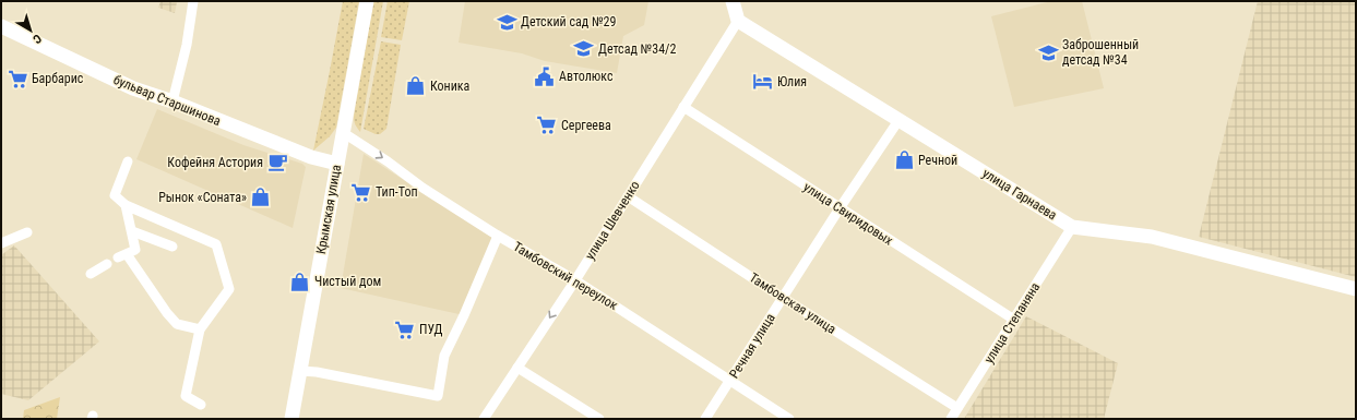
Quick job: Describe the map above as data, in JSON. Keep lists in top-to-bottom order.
{
  "streets": {
    "street": [
      "бульвар Старшинова",
      "улица Гарнаева",
      "Крымская улица",
      "улица Свиридовых",
      "улица Шевченко",
      "Тамбовский переулок",
      "Тамбовская улица",
      "улица Степаняна",
      "Речная улица"
    ]
  },
  "crossings": [
    ["бульвар Старшинова", "Крымская улица"],
    ["улица Гарнаева", "улица Шевченко"],
    ["улица Гарнаева", "улица Степаняна"],
    ["улица Гарнаева", "Речная улица"],
    ["Крымская улица", "Тамбовский переулок"],
    ["улица Свиридовых", "улица Шевченко"],
    ["улица Свиридовых", "улица Степаняна"],
    ["улица Свиридовых", "Речная улица"],
    ["улица Шевченко", "Тамбовский переулок"],
    ["улица Шевченко", "Тамбовская улица"],
    ["Тамбовский переулок", "Речная улица"],
    ["Тамбовская улица", "улица Степаняна"],
    ["Тамбовская улица", "Речная улица"]
  ],
  "places": {
    "school or university": ["Детский сад №29", "Детсад №34/2", "Заброшенный детсад №34"],
    "public building": ["Автолюкс"],
    "supermarket": [
      "Барбарис",
      "Сергеева",
      "Тип-Топ",
      "ПУД"
    ],
    "hotel": ["Юлия"],
    "shop": [
      "Коника",
      "Речной",
      "Рынок «Соната»",
      "Чистый дом"
    ],
    "cafe": ["Кофейня Астория"]
  },
  "north": "bottom right"
}
